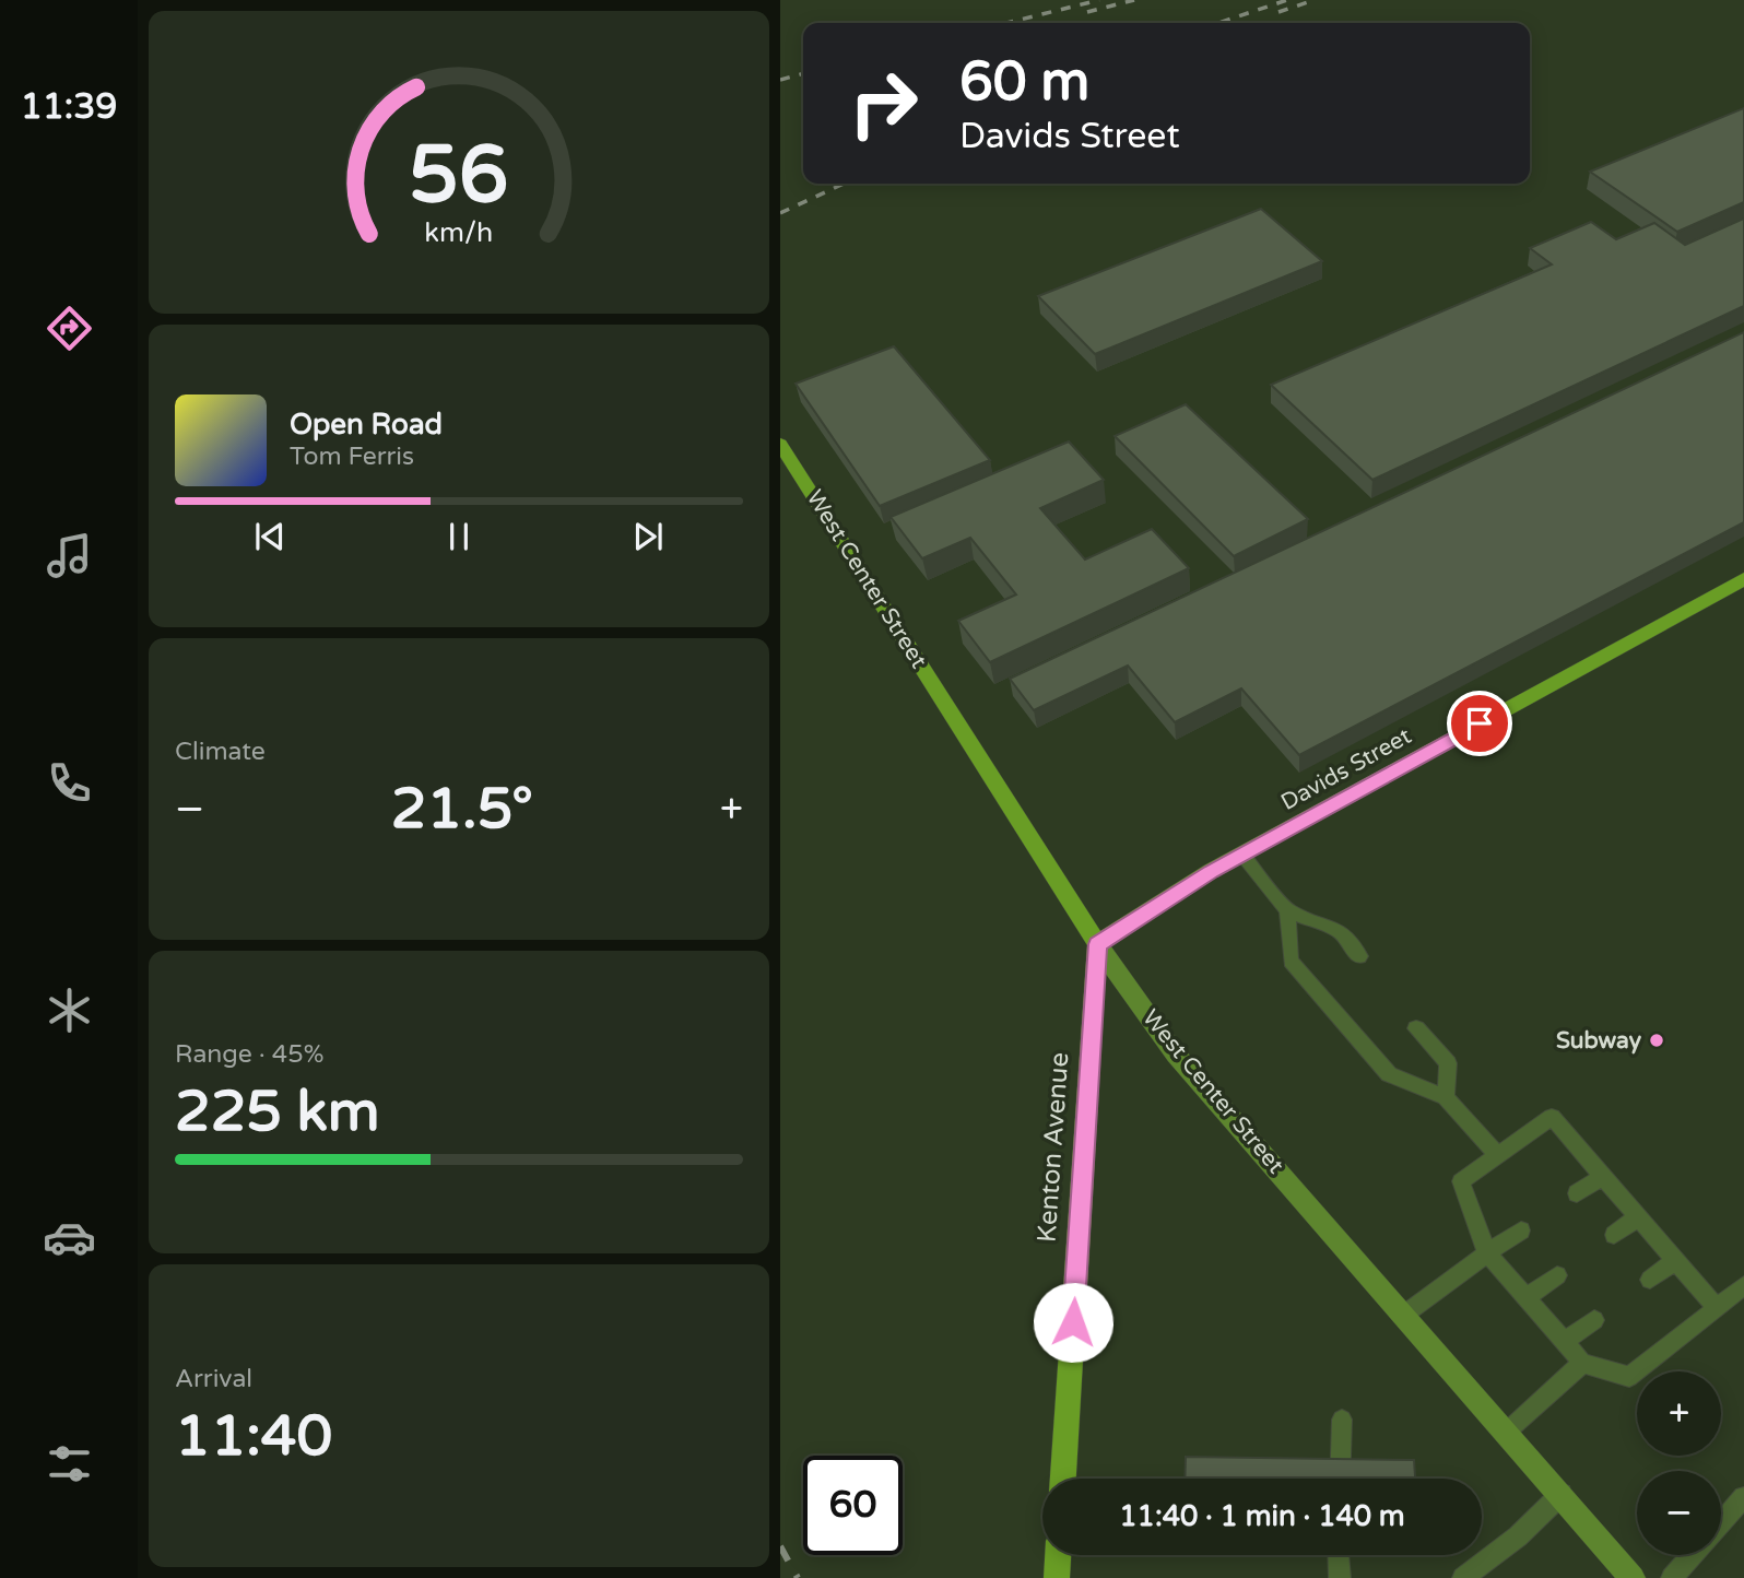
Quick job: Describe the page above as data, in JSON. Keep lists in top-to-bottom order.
{
  "streets": {
    "main road": ["West Center Street", "Davids Street", "Kenton Avenue"]
  },
  "crossings": [
    ["West Center Street", "Davids Street"],
    ["West Center Street", "Kenton Avenue"],
    ["Davids Street", "Kenton Avenue"]
  ],
  "places": ["Subway"],
  "page": {
    "tabs": "11:39",
    "turn": ["60 m", "Davids Street"],
    "song": ["Open Road", "Tom Ferris"],
    "tile": [
      "Climate",
      ["Range · 45%", "225 km"],
      ["Arrival", "11:40"]
    ],
    "heat": ["−", "21.5°", "+"],
    "map_buttons": ["+", "−"],
    "limit": "60",
    "trip": "11:40 · 1 min · 140 m",
    "gauge": ["56", "km/h"]
  }
}
